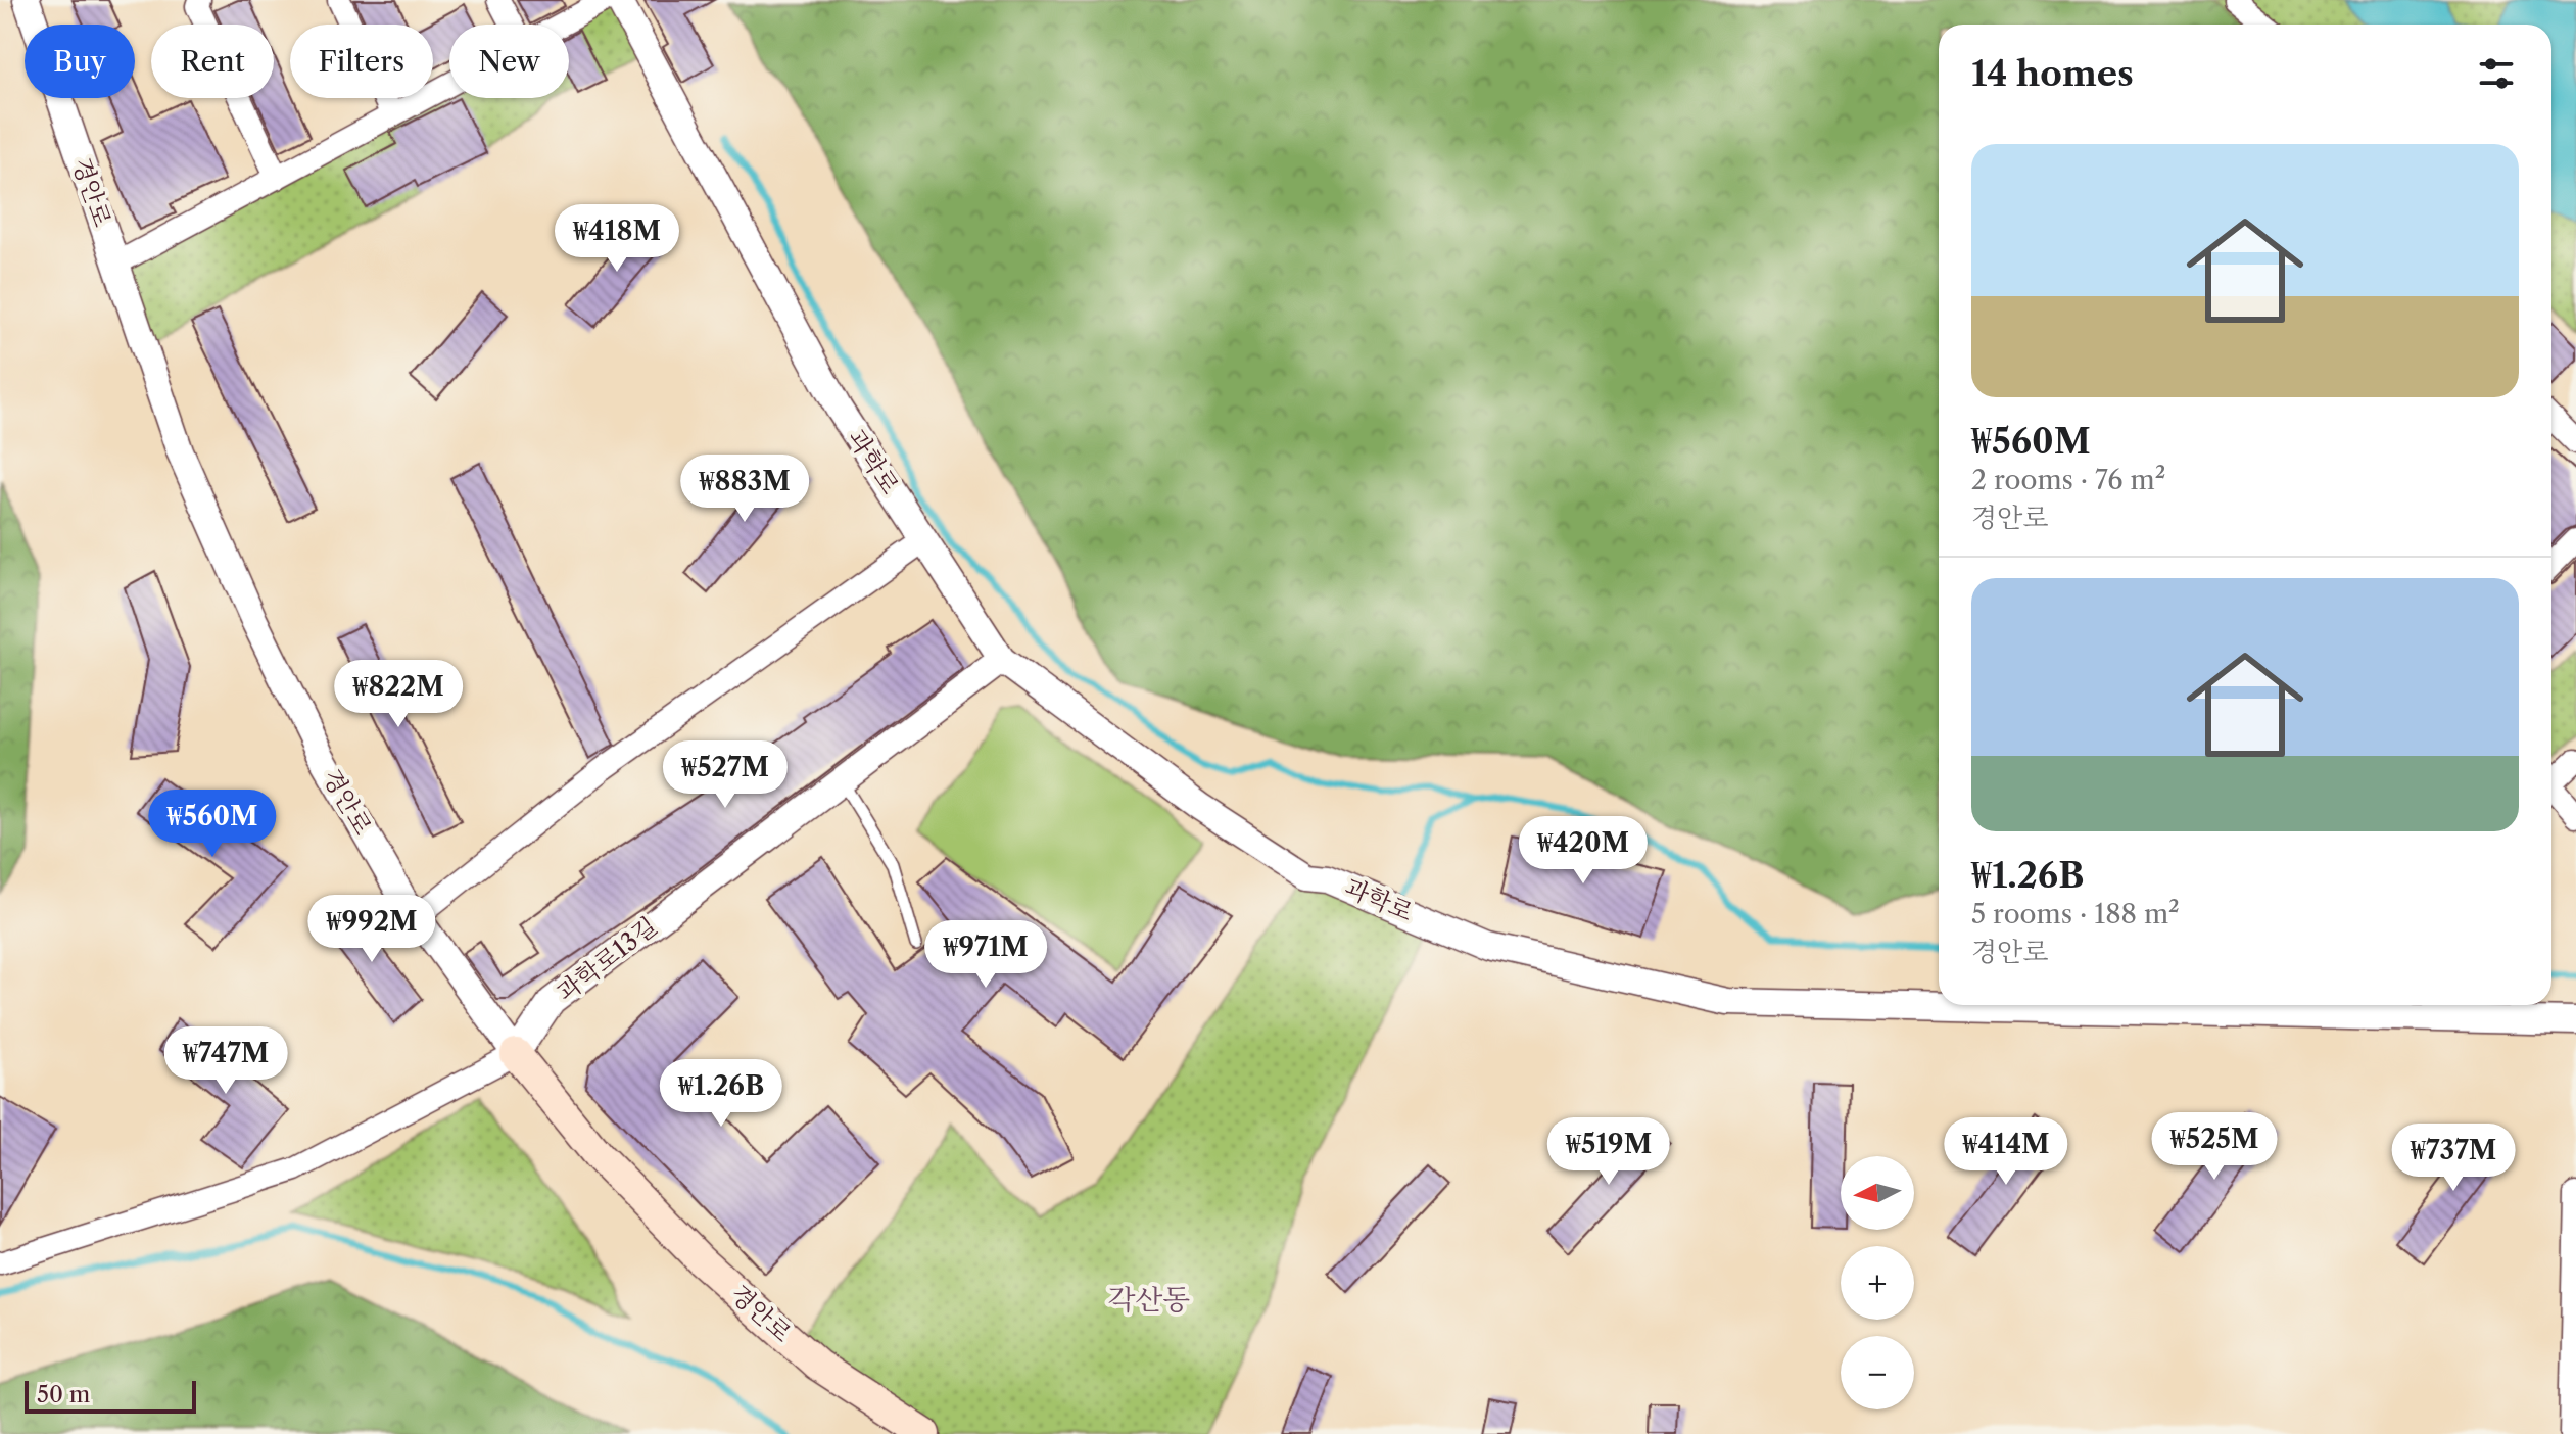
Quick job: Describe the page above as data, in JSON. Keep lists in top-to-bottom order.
{
  "streets": {
    "main road": ["경안로"],
    "street": ["과학로", "과학로13길"]
  },
  "crossings": [
    ["경안로", "과학로13길"],
    ["과학로", "과학로13길"]
  ],
  "districts": ["각산동"],
  "scale_bar": "50 m",
  "north": "left",
  "page": {
    "chip": [
      "Buy",
      "Rent",
      "Filters",
      "New"
    ],
    "heading": "14 homes",
    "list": [
      {
        "name": "₩560M",
        "note": "2 rooms · 76 m² · 경안로"
      },
      {
        "name": "₩1.26B",
        "note": "5 rooms · 188 m² · 경안로"
      }
    ],
    "price": [
      "₩418M",
      "₩883M",
      "₩822M",
      "₩527M",
      "₩560M",
      "₩420M",
      "₩992M",
      "₩971M",
      "₩747M",
      "₩1.26B",
      "₩525M",
      "₩519M",
      "₩414M",
      "₩737M"
    ],
    "map_buttons": ["+", "−"],
    "scale": "50 m"
  }
}
